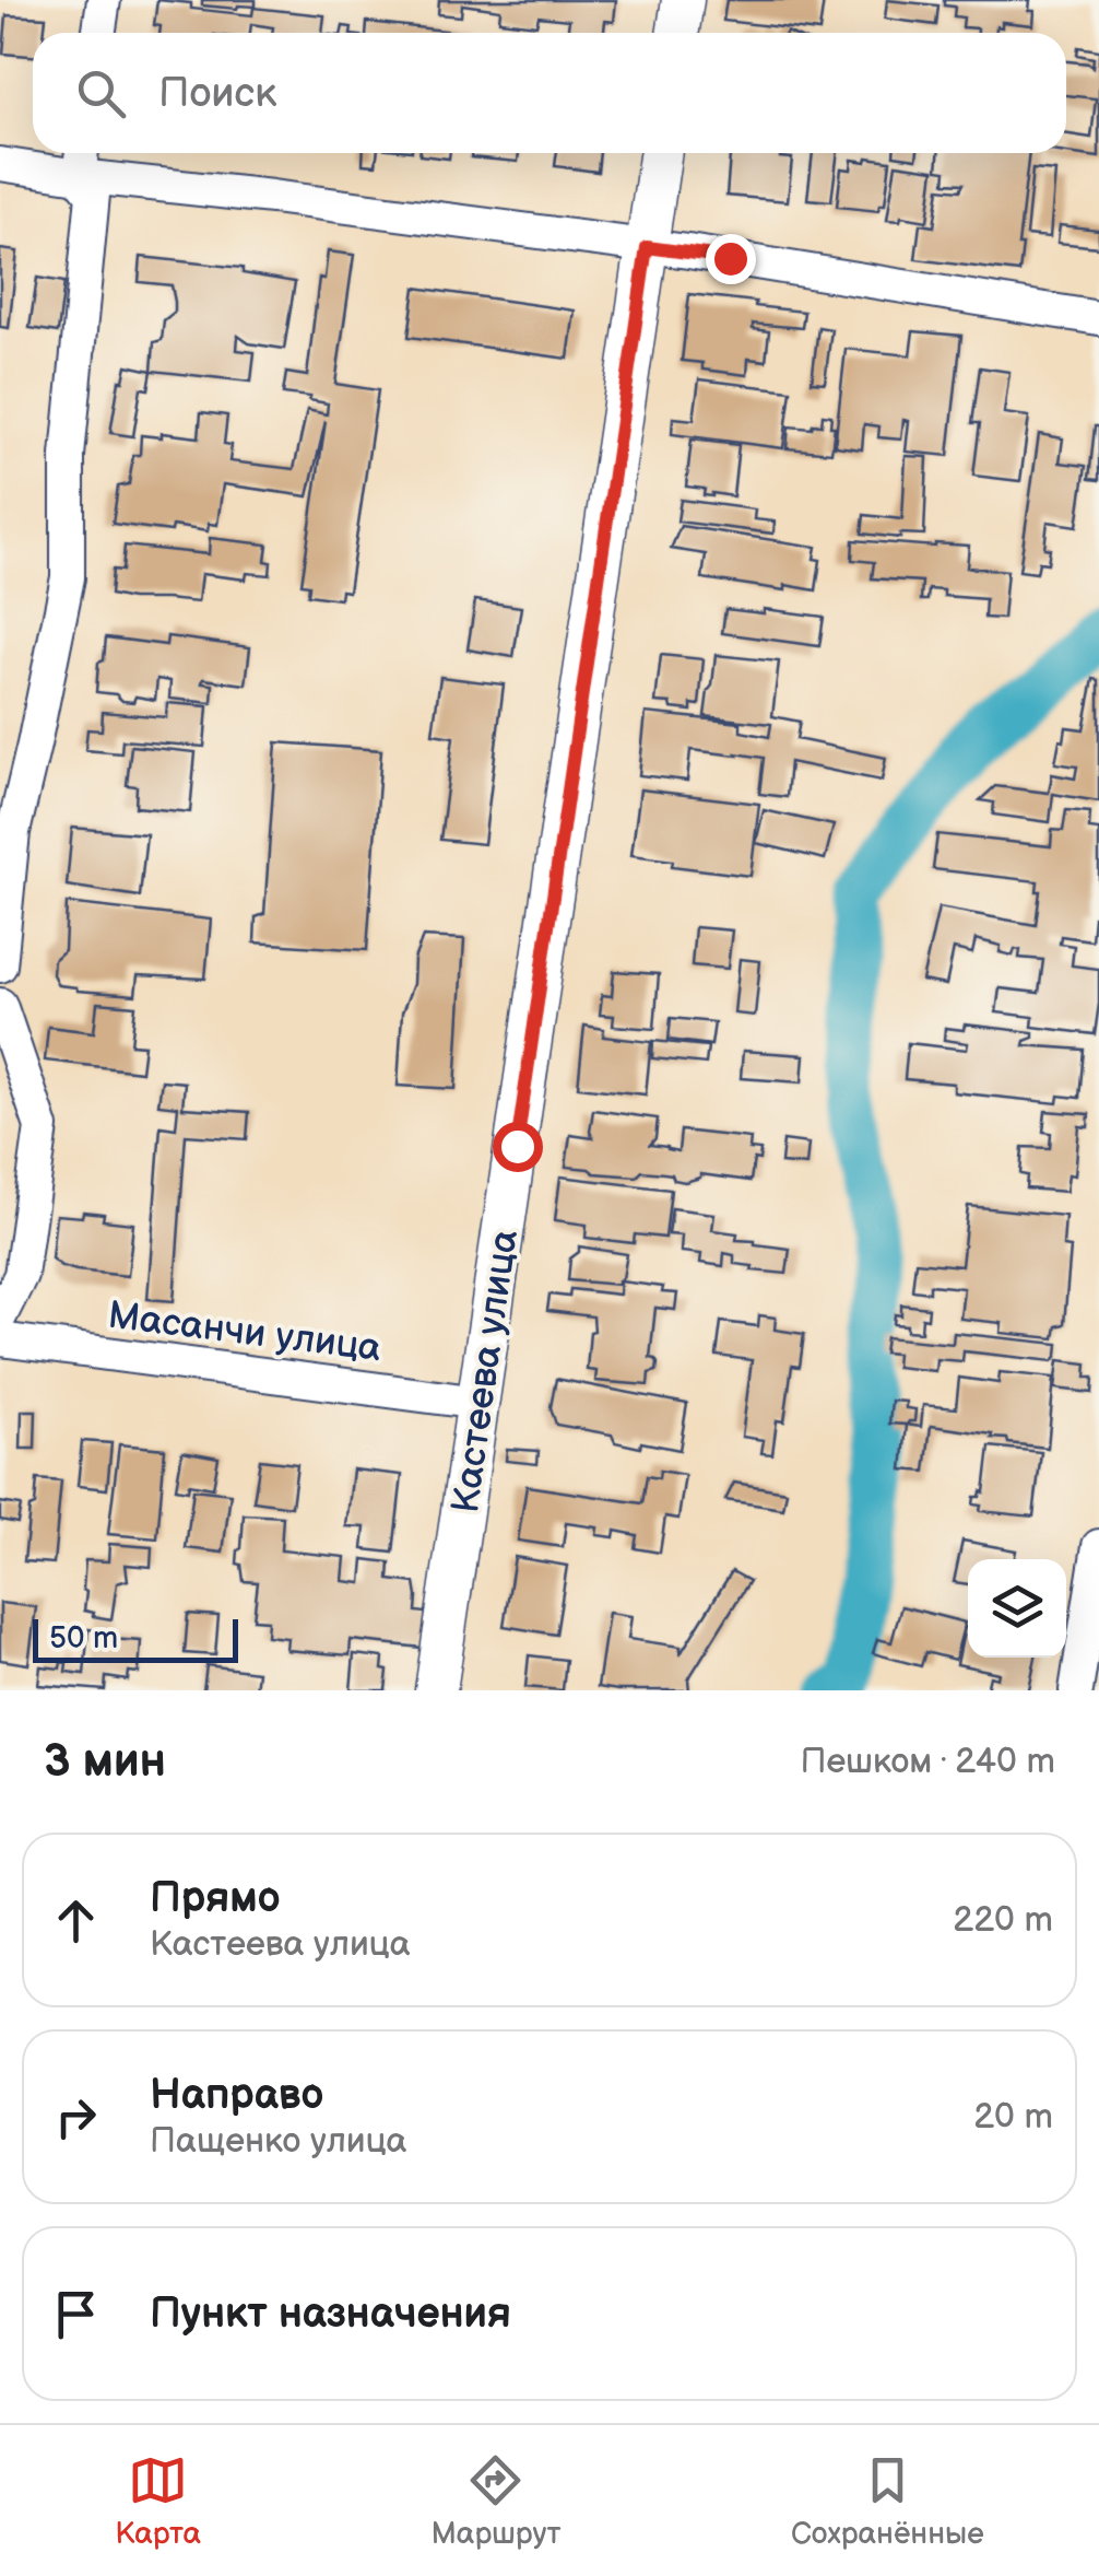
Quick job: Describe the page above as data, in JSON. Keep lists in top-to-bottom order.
{
  "streets": {
    "street": ["Масанчи улица", "Кастеева улица"]
  },
  "crossings": [
    ["Масанчи улица", "Кастеева улица"]
  ],
  "scale_bar": "50 m",
  "page": {
    "search": "Поиск",
    "scale": "50 m",
    "heading": ["3 мин", "Пешком · 240 m"],
    "list": [
      ["Прямо", "Кастеева улица", "220 m"],
      ["Направо", "Пащенко улица", "20 m"],
      "Пункт назначения"
    ],
    "nav": ["Карта", "Маршрут", "Сохранённые"]
  }
}
